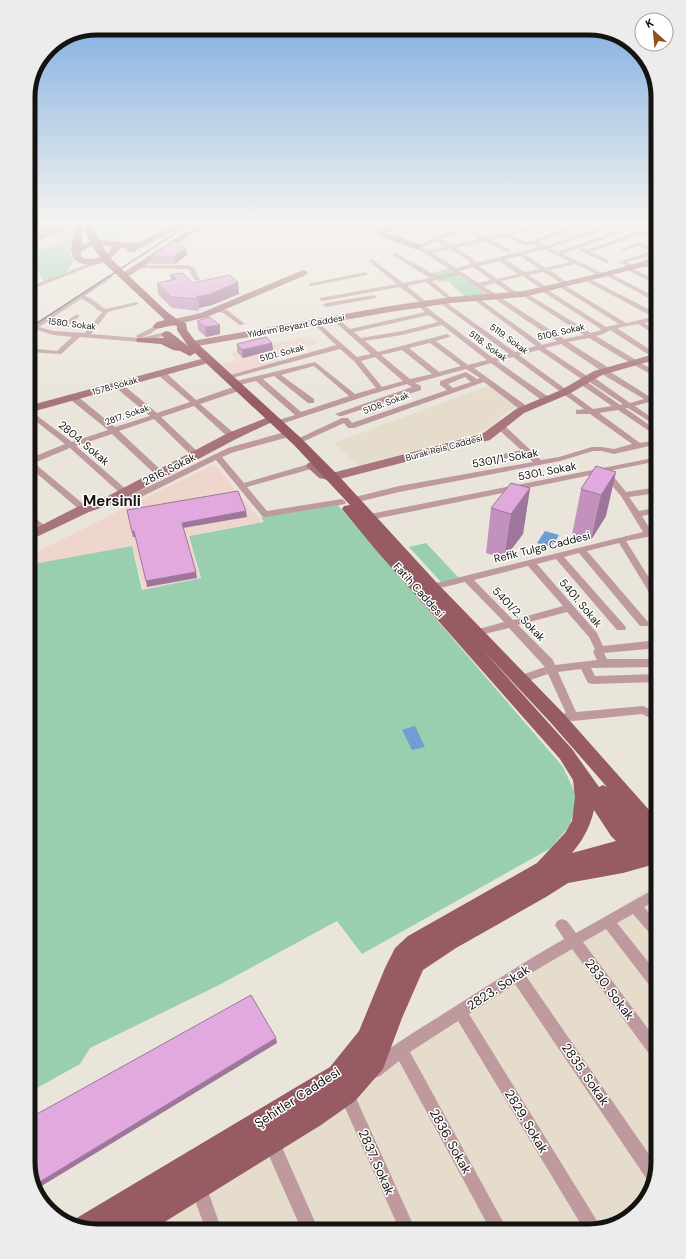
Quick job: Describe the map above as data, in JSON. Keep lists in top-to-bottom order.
{
  "streets": {
    "main road": [
      "Yıldırım Beyazıt Caddesi",
      "1578. Sokak",
      "Burak Reis Caddesi",
      "2816. Sokak",
      "Fatih Caddesi",
      "Şehitler Caddesi"
    ],
    "street": [
      "1580. Sokak",
      "5106. Sokak",
      "5119. Sokak",
      "5118. Sokak",
      "5101. Sokak",
      "5108. Sokak",
      "2817. Sokak",
      "2804. Sokak",
      "5301/1. Sokak",
      "5301. Sokak",
      "Refik Tulga Caddesi",
      "5401. Sokak",
      "5401/2. Sokak",
      "2823. Sokak",
      "2830. Sokak",
      "2835. Sokak",
      "2829. Sokak",
      "2836. Sokak",
      "2837. Sokak"
    ]
  },
  "crossings": [
    ["1580. Sokak", "Fatih Caddesi"],
    ["Yıldırım Beyazıt Caddesi", "5119. Sokak"],
    ["Yıldırım Beyazıt Caddesi", "5118. Sokak"],
    ["Yıldırım Beyazıt Caddesi", "Fatih Caddesi"],
    ["5106. Sokak", "5119. Sokak"],
    ["5106. Sokak", "5118. Sokak"],
    ["5106. Sokak", "2816. Sokak"],
    ["5106. Sokak", "Fatih Caddesi"],
    ["5119. Sokak", "Burak Reis Caddesi"],
    ["5119. Sokak", "5301/1. Sokak"],
    ["5118. Sokak", "Burak Reis Caddesi"],
    ["5101. Sokak", "2817. Sokak"],
    ["5101. Sokak", "Fatih Caddesi"],
    ["1578. Sokak", "Fatih Caddesi"],
    ["2817. Sokak", "2804. Sokak"],
    ["2817. Sokak", "Fatih Caddesi"],
    ["2804. Sokak", "2816. Sokak"],
    ["5301/1. Sokak", "Fatih Caddesi"],
    ["2816. Sokak", "Fatih Caddesi"],
    ["Refik Tulga Caddesi", "5401. Sokak"],
    ["Refik Tulga Caddesi", "5401/2. Sokak"],
    ["2823. Sokak", "2830. Sokak"],
    ["2823. Sokak", "2835. Sokak"],
    ["2823. Sokak", "Şehitler Caddesi"],
    ["2823. Sokak", "2829. Sokak"],
    ["2823. Sokak", "2836. Sokak"],
    ["2823. Sokak", "2837. Sokak"],
    ["Şehitler Caddesi", "2837. Sokak"]
  ],
  "districts": ["Mersinli"],
  "north": "top left"
}
